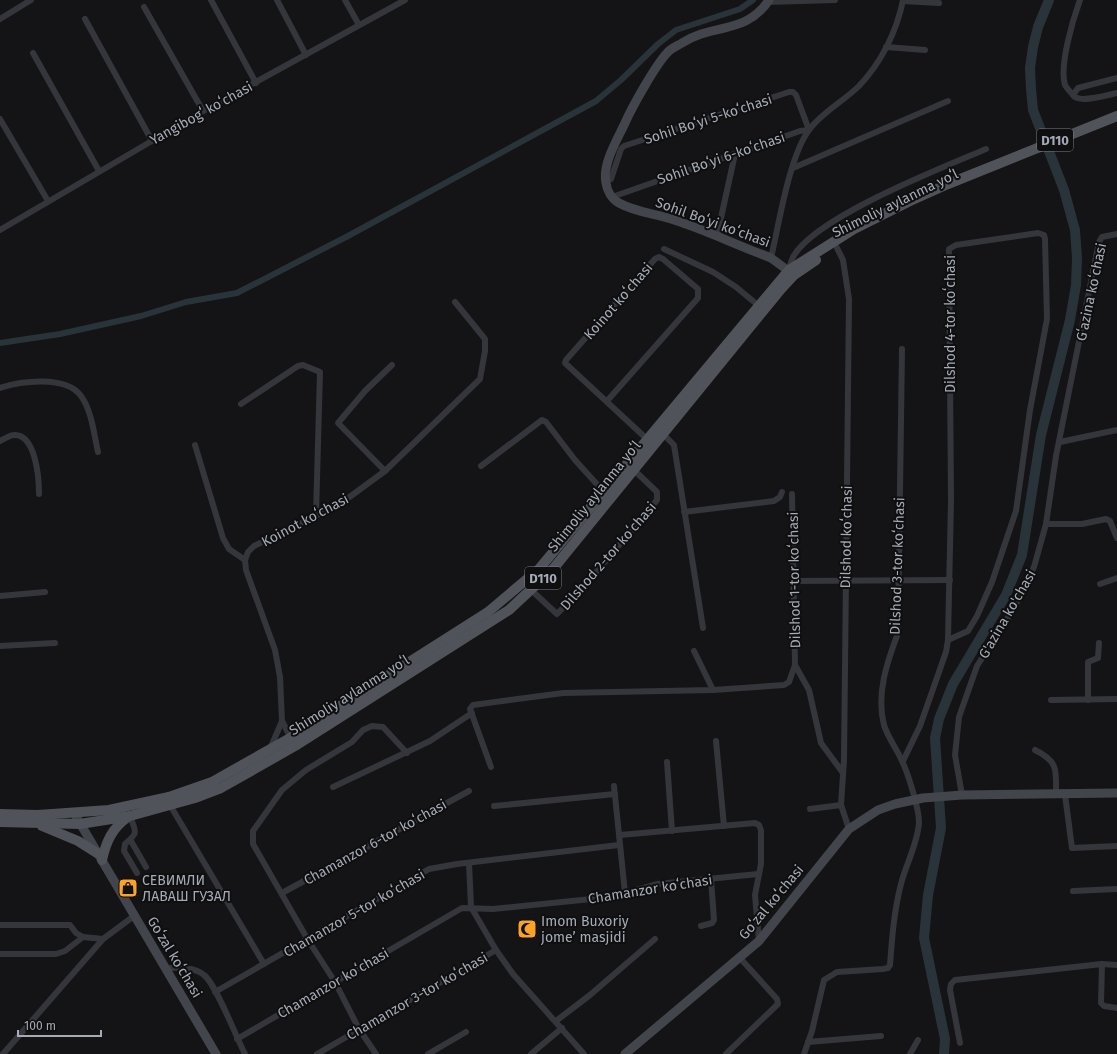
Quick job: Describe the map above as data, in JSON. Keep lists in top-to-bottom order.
{
  "streets": {
    "main road": [
      "D110",
      "Shimoliy aylanma yoʻl",
      "Sohil Boʻyi koʻchasi",
      "Goʻzal koʻchasi"
    ],
    "street": [
      "Yangibogʻ koʻchasi",
      "Sohil Boʻyi 5-koʻchasi",
      "Sohil Boʻyi 6-koʻchasi",
      "Gʻazina koʻchasi",
      "Koinot koʻchasi",
      "Dilshod 4-tor koʻchasi",
      "Dilshod koʻchasi",
      "Dilshod 2-tor koʻchasi",
      "Dilshod 3-tor koʻchasi",
      "Dilshod 1-tor koʻchasi",
      "G'azina ko'chasi",
      "Chamanzor 6-tor koʻchasi",
      "Chamanzor koʻchasi",
      "Chamanzor 5-tor koʻchasi",
      "Chamanzor 3-tor koʻchasi"
    ]
  },
  "crossings": [
    ["Sohil Boʻyi 5-koʻchasi", "Sohil Boʻyi 6-koʻchasi"],
    ["Sohil Boʻyi 6-koʻchasi", "Sohil Boʻyi koʻchasi"],
    ["Shimoliy aylanma yoʻl", "Sohil Boʻyi koʻchasi"],
    ["Shimoliy aylanma yoʻl", "Koinot koʻchasi"],
    ["Shimoliy aylanma yoʻl", "Dilshod koʻchasi"],
    ["Shimoliy aylanma yoʻl", "Dilshod 2-tor koʻchasi"],
    ["Shimoliy aylanma yoʻl", "Goʻzal koʻchasi"],
    ["Gʻazina koʻchasi", "G'azina ko'chasi"],
    ["Dilshod 4-tor koʻchasi", "Dilshod 3-tor koʻchasi"],
    ["Dilshod koʻchasi", "Goʻzal koʻchasi"],
    ["Dilshod 3-tor koʻchasi", "Goʻzal koʻchasi"],
    ["G'azina ko'chasi", "Goʻzal koʻchasi"]
  ],
  "places": {
    "shop": ["СЕВИМЛИ ЛАВАШ ГУЗАЛ"],
    "mosque": ["Imom Buxoriy jome’ masjidi"]
  },
  "scale_bar": "100 m"
}
